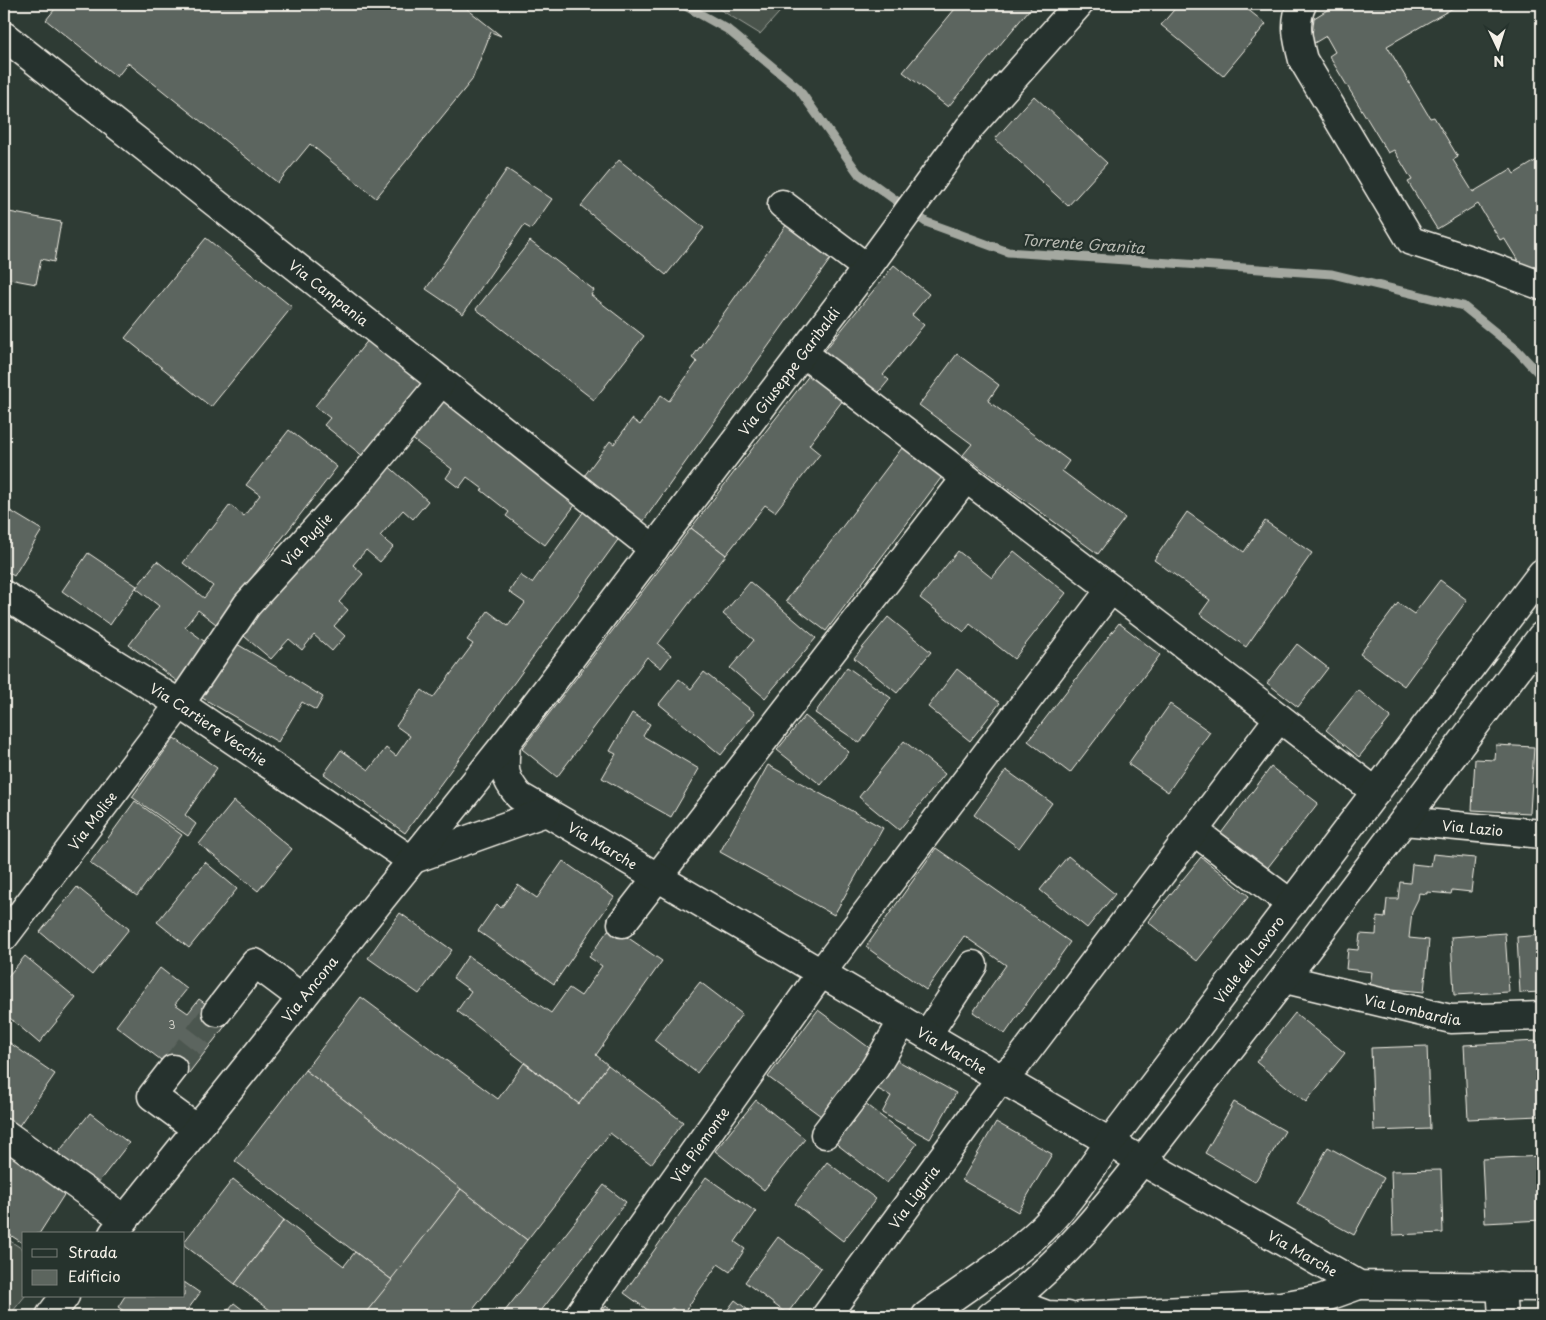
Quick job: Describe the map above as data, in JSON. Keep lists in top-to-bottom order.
{
  "streets": {
    "street": [
      "Via Campania",
      "Via Giuseppe Garibaldi",
      "Via Puglie",
      "Via Cartiere Vecchie",
      "Via Molise",
      "Via Lazio",
      "Via Marche",
      "Viale del Lavoro",
      "Via Ancona",
      "Via Lombardia",
      "Via Piemonte",
      "Via Liguria"
    ]
  },
  "crossings": [
    ["Via Campania", "Via Giuseppe Garibaldi"],
    ["Via Campania", "Via Puglie"],
    ["Via Giuseppe Garibaldi", "Via Marche"],
    ["Via Giuseppe Garibaldi", "Via Ancona"],
    ["Via Puglie", "Via Cartiere Vecchie"],
    ["Via Puglie", "Via Molise"],
    ["Via Cartiere Vecchie", "Via Molise"],
    ["Via Cartiere Vecchie", "Via Ancona"],
    ["Via Marche", "Viale del Lavoro"],
    ["Via Marche", "Via Ancona"],
    ["Via Marche", "Via Piemonte"],
    ["Via Marche", "Via Liguria"]
  ],
  "water": ["Torrente Granita"],
  "house_numbers": ["3"],
  "legend": ["Strada", "Edificio"],
  "north": "bottom"
}
